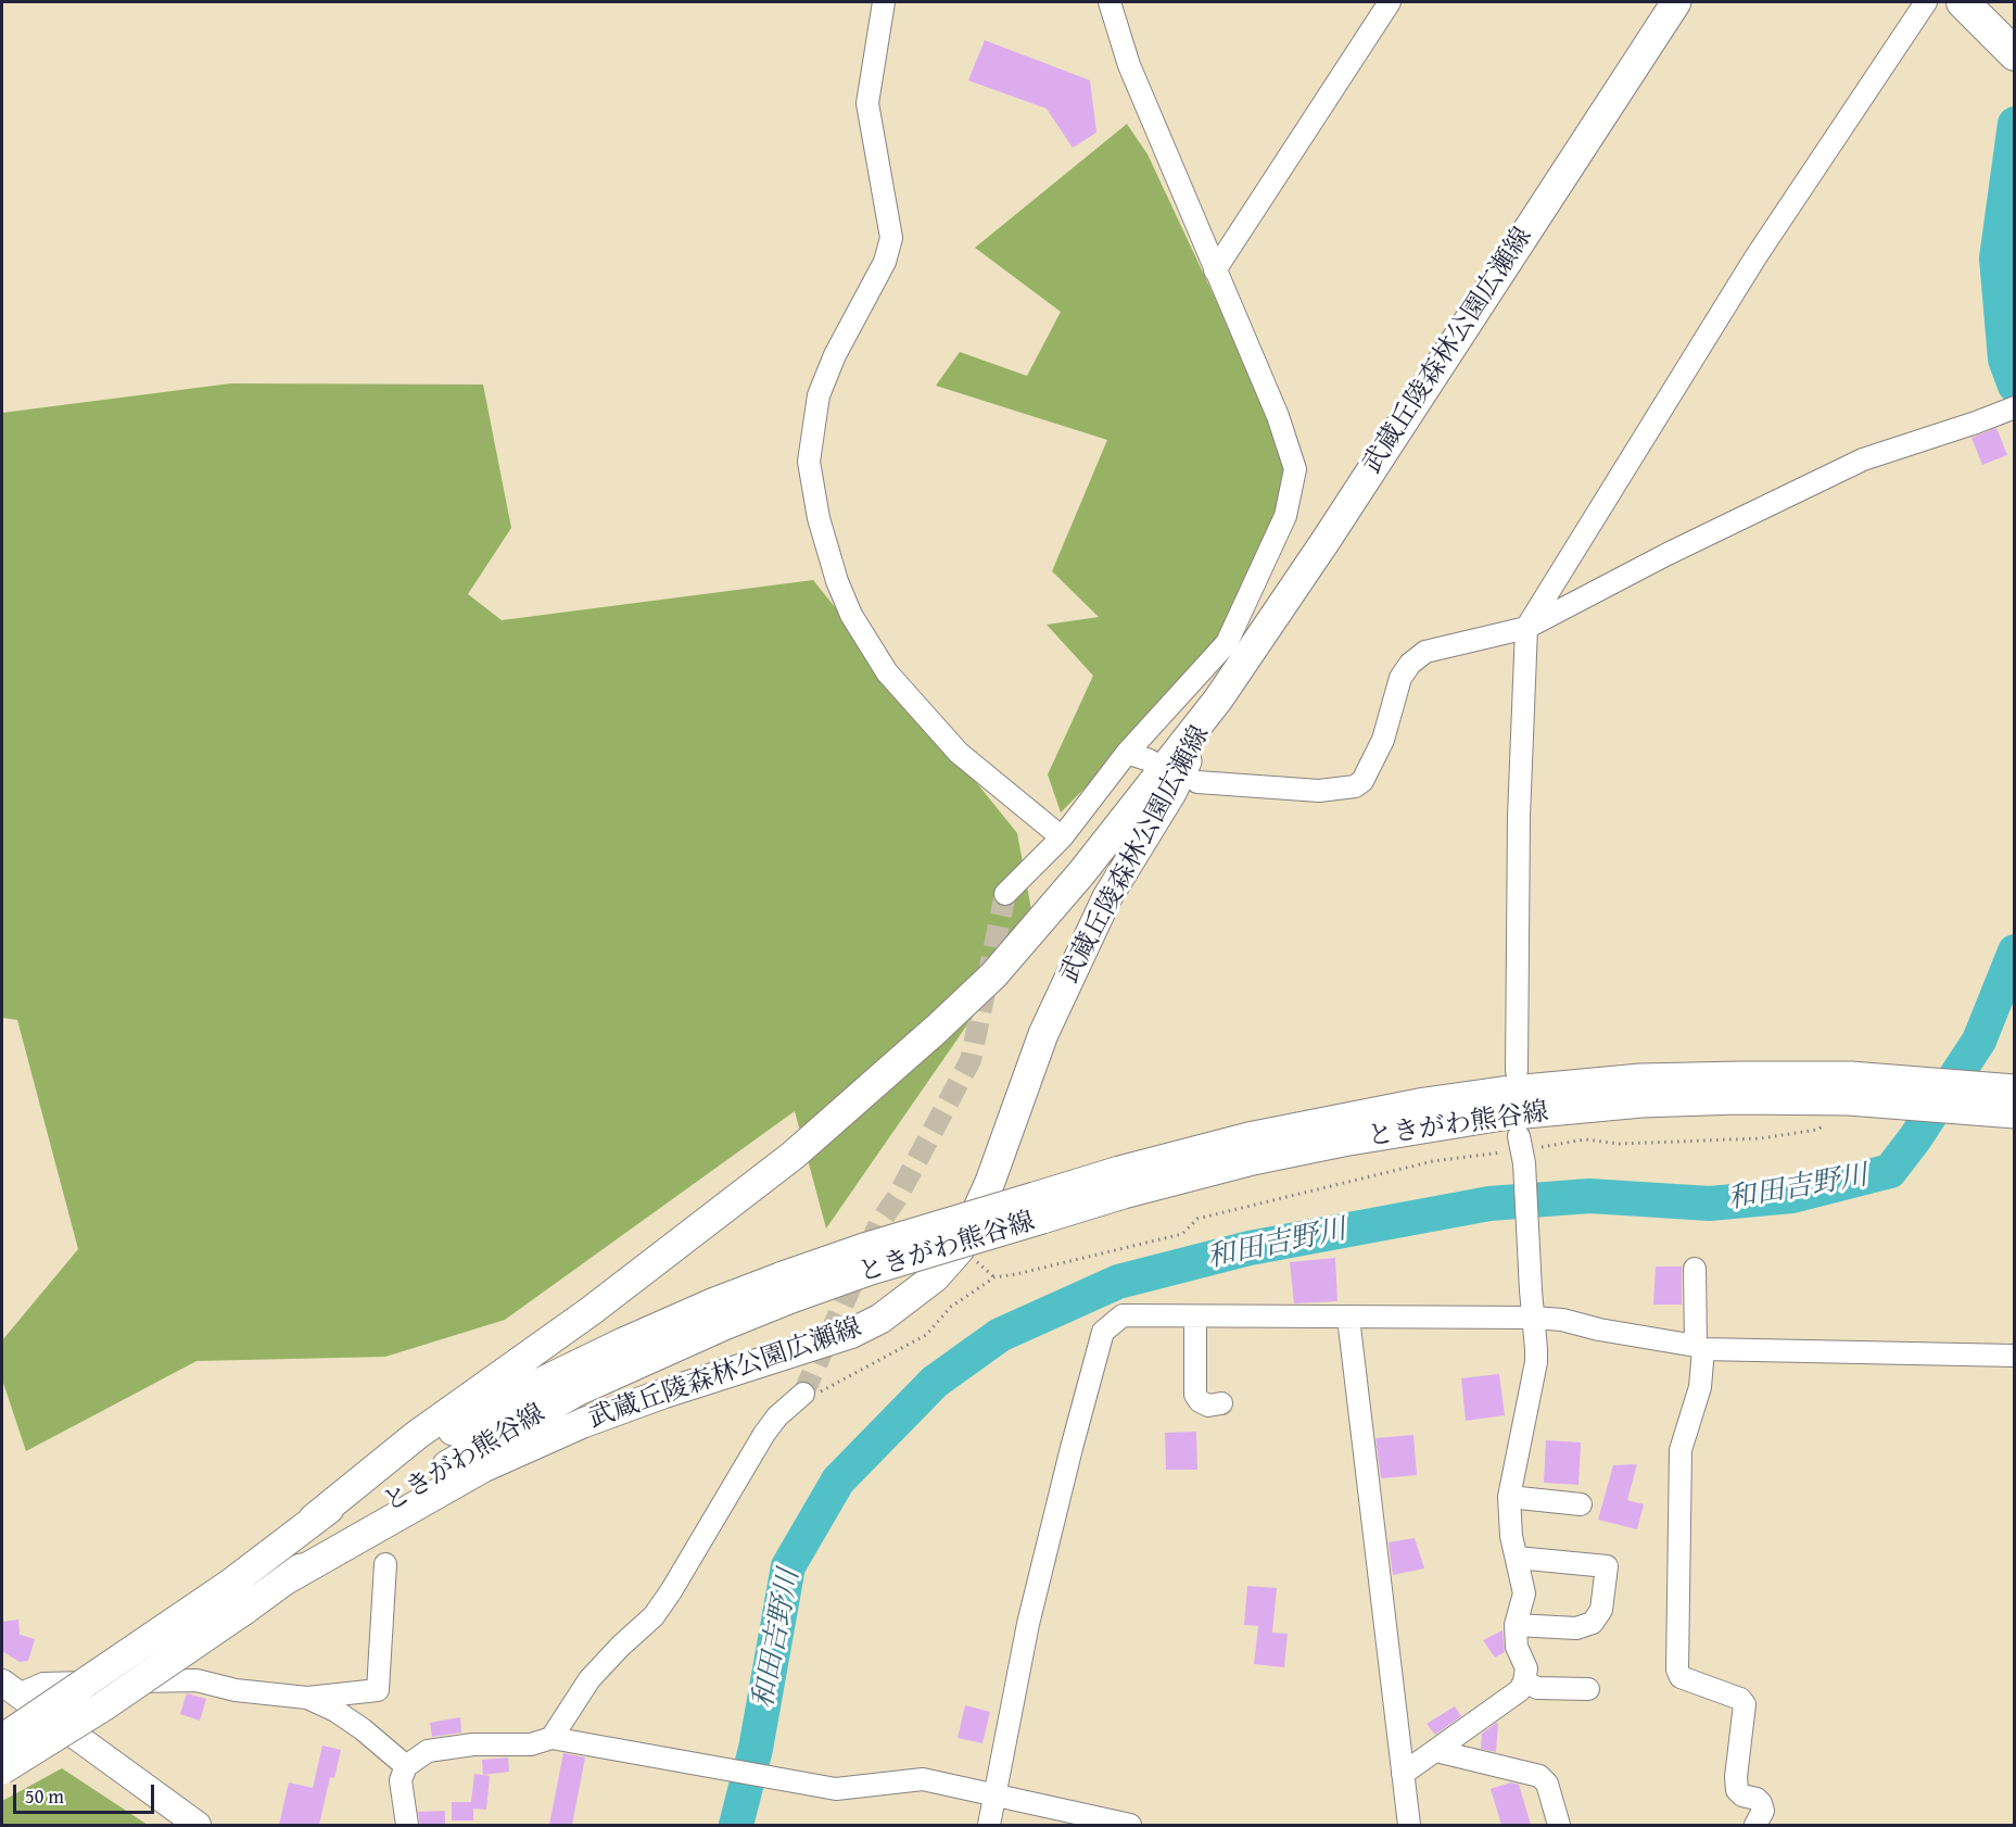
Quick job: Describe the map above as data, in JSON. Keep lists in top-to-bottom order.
{
  "streets": {
    "main road": ["武蔵丘陵森林公園広瀬線", "ときがわ熊谷線"]
  },
  "crossings": [
    ["武蔵丘陵森林公園広瀬線", "ときがわ熊谷線"]
  ],
  "water": ["和田吉野川"],
  "scale_bar": "50 m"
}
